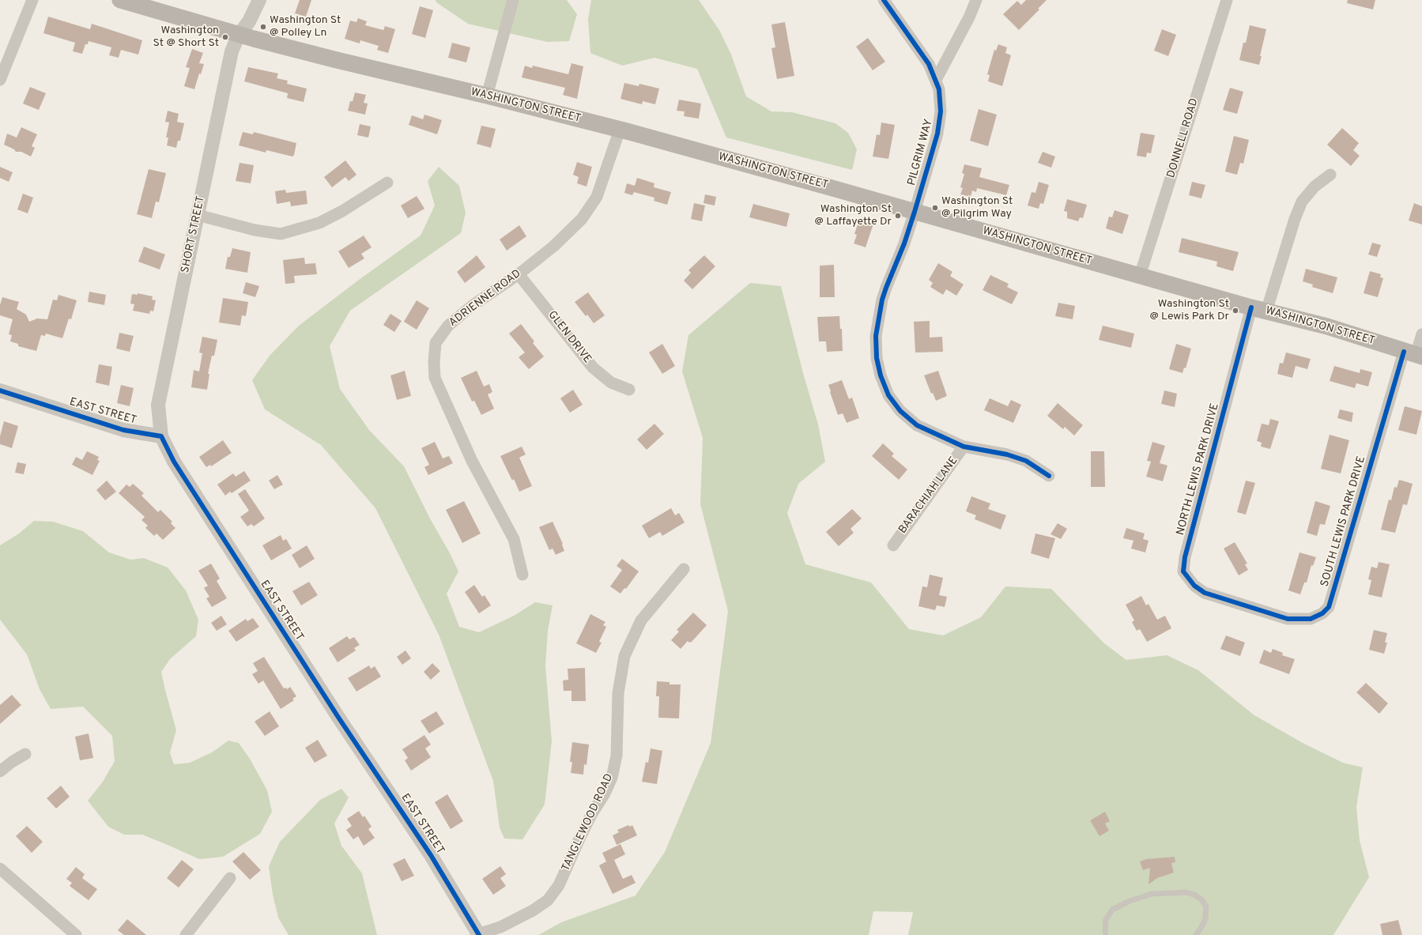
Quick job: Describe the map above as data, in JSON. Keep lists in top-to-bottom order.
{
  "streets": {
    "main road": ["WASHINGTON STREET"],
    "street": [
      "DONNELL ROAD",
      "PILGRIM WAY",
      "SHORT STREET",
      "ADRIENNE ROAD",
      "GLEN DRIVE",
      "EAST STREET",
      "NORTH LEWIS PARK DRIVE",
      "BARACHIAH LANE",
      "SOUTH LEWIS PARK DRIVE",
      "TANGLEWOOD ROAD"
    ]
  },
  "crossings": [
    ["WASHINGTON STREET", "DONNELL ROAD"],
    ["WASHINGTON STREET", "PILGRIM WAY"],
    ["WASHINGTON STREET", "SHORT STREET"],
    ["WASHINGTON STREET", "ADRIENNE ROAD"],
    ["WASHINGTON STREET", "NORTH LEWIS PARK DRIVE"],
    ["WASHINGTON STREET", "SOUTH LEWIS PARK DRIVE"],
    ["PILGRIM WAY", "BARACHIAH LANE"],
    ["SHORT STREET", "EAST STREET"],
    ["ADRIENNE ROAD", "GLEN DRIVE"],
    ["EAST STREET", "TANGLEWOOD ROAD"],
    ["NORTH LEWIS PARK DRIVE", "SOUTH LEWIS PARK DRIVE"]
  ],
  "places": [
    "Washington St @ Polley Ln",
    "Washington St @ Short St",
    "Washington St @ Pilgrim Way",
    "Washington St @ Laffayette Dr",
    "Washington St @ Lewis Park Dr"
  ]
}
